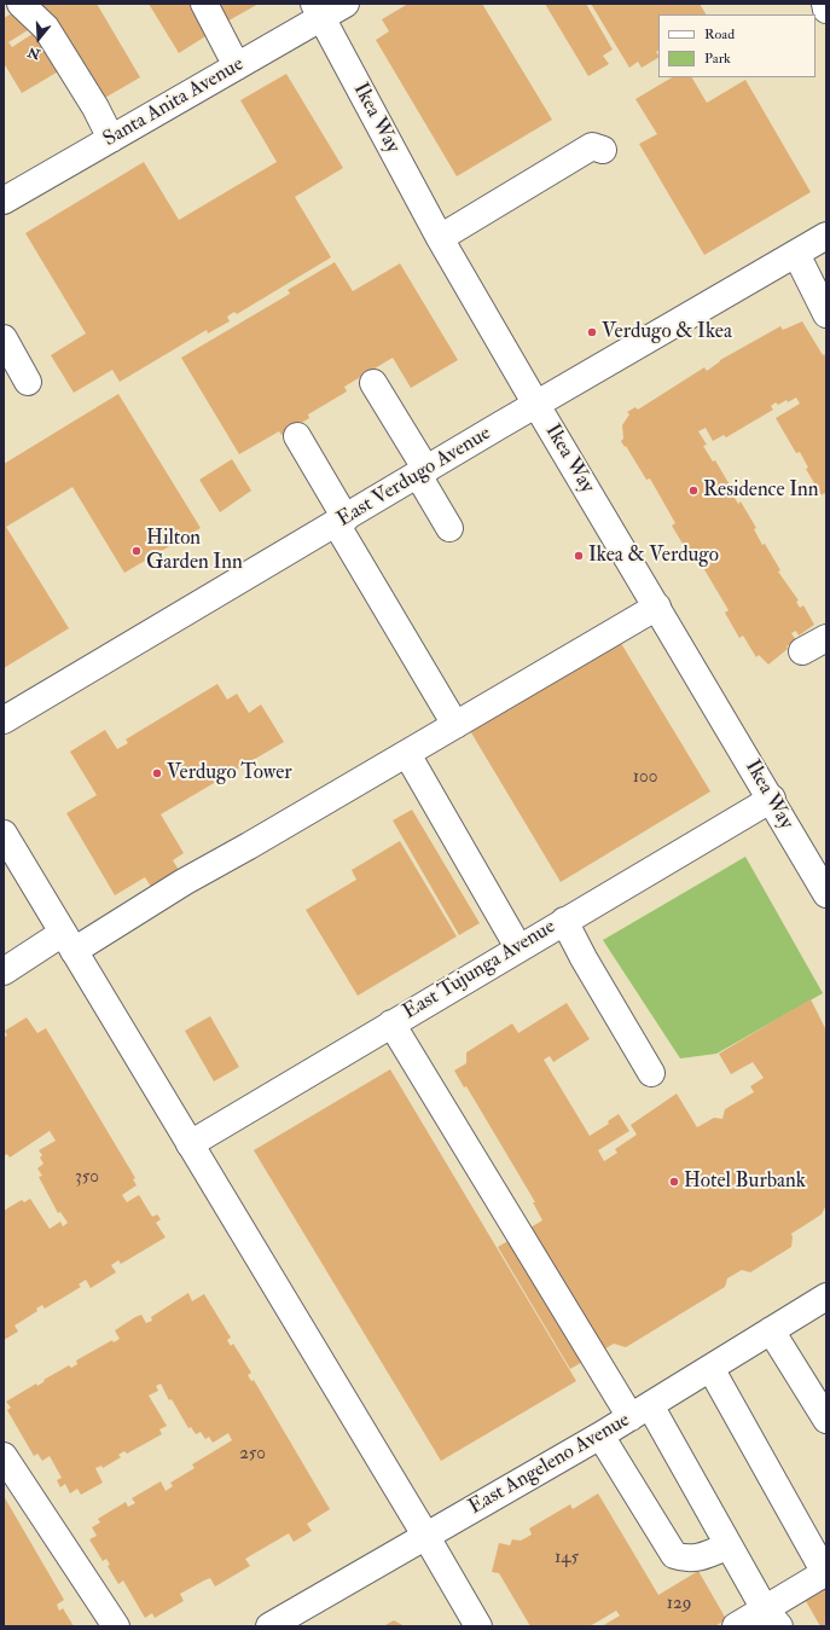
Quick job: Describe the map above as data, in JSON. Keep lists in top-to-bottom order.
{
  "streets": {
    "main road": [
      "Santa Anita Avenue",
      "Ikea Way",
      "East Verdugo Avenue",
      "East Tujunga Avenue",
      "East Angeleno Avenue"
    ]
  },
  "crossings": [
    ["Santa Anita Avenue", "Ikea Way"],
    ["Ikea Way", "East Verdugo Avenue"],
    ["Ikea Way", "East Tujunga Avenue"]
  ],
  "places": [
    "Verdugo & Ikea",
    "Residence Inn",
    "Hilton Garden Inn",
    "Ikea & Verdugo",
    "Verdugo Tower",
    "Hotel Burbank"
  ],
  "house_numbers": [
    "100",
    "350",
    "250",
    "145",
    "129"
  ],
  "legend": ["Road", "Park"],
  "north": "bottom"
}
